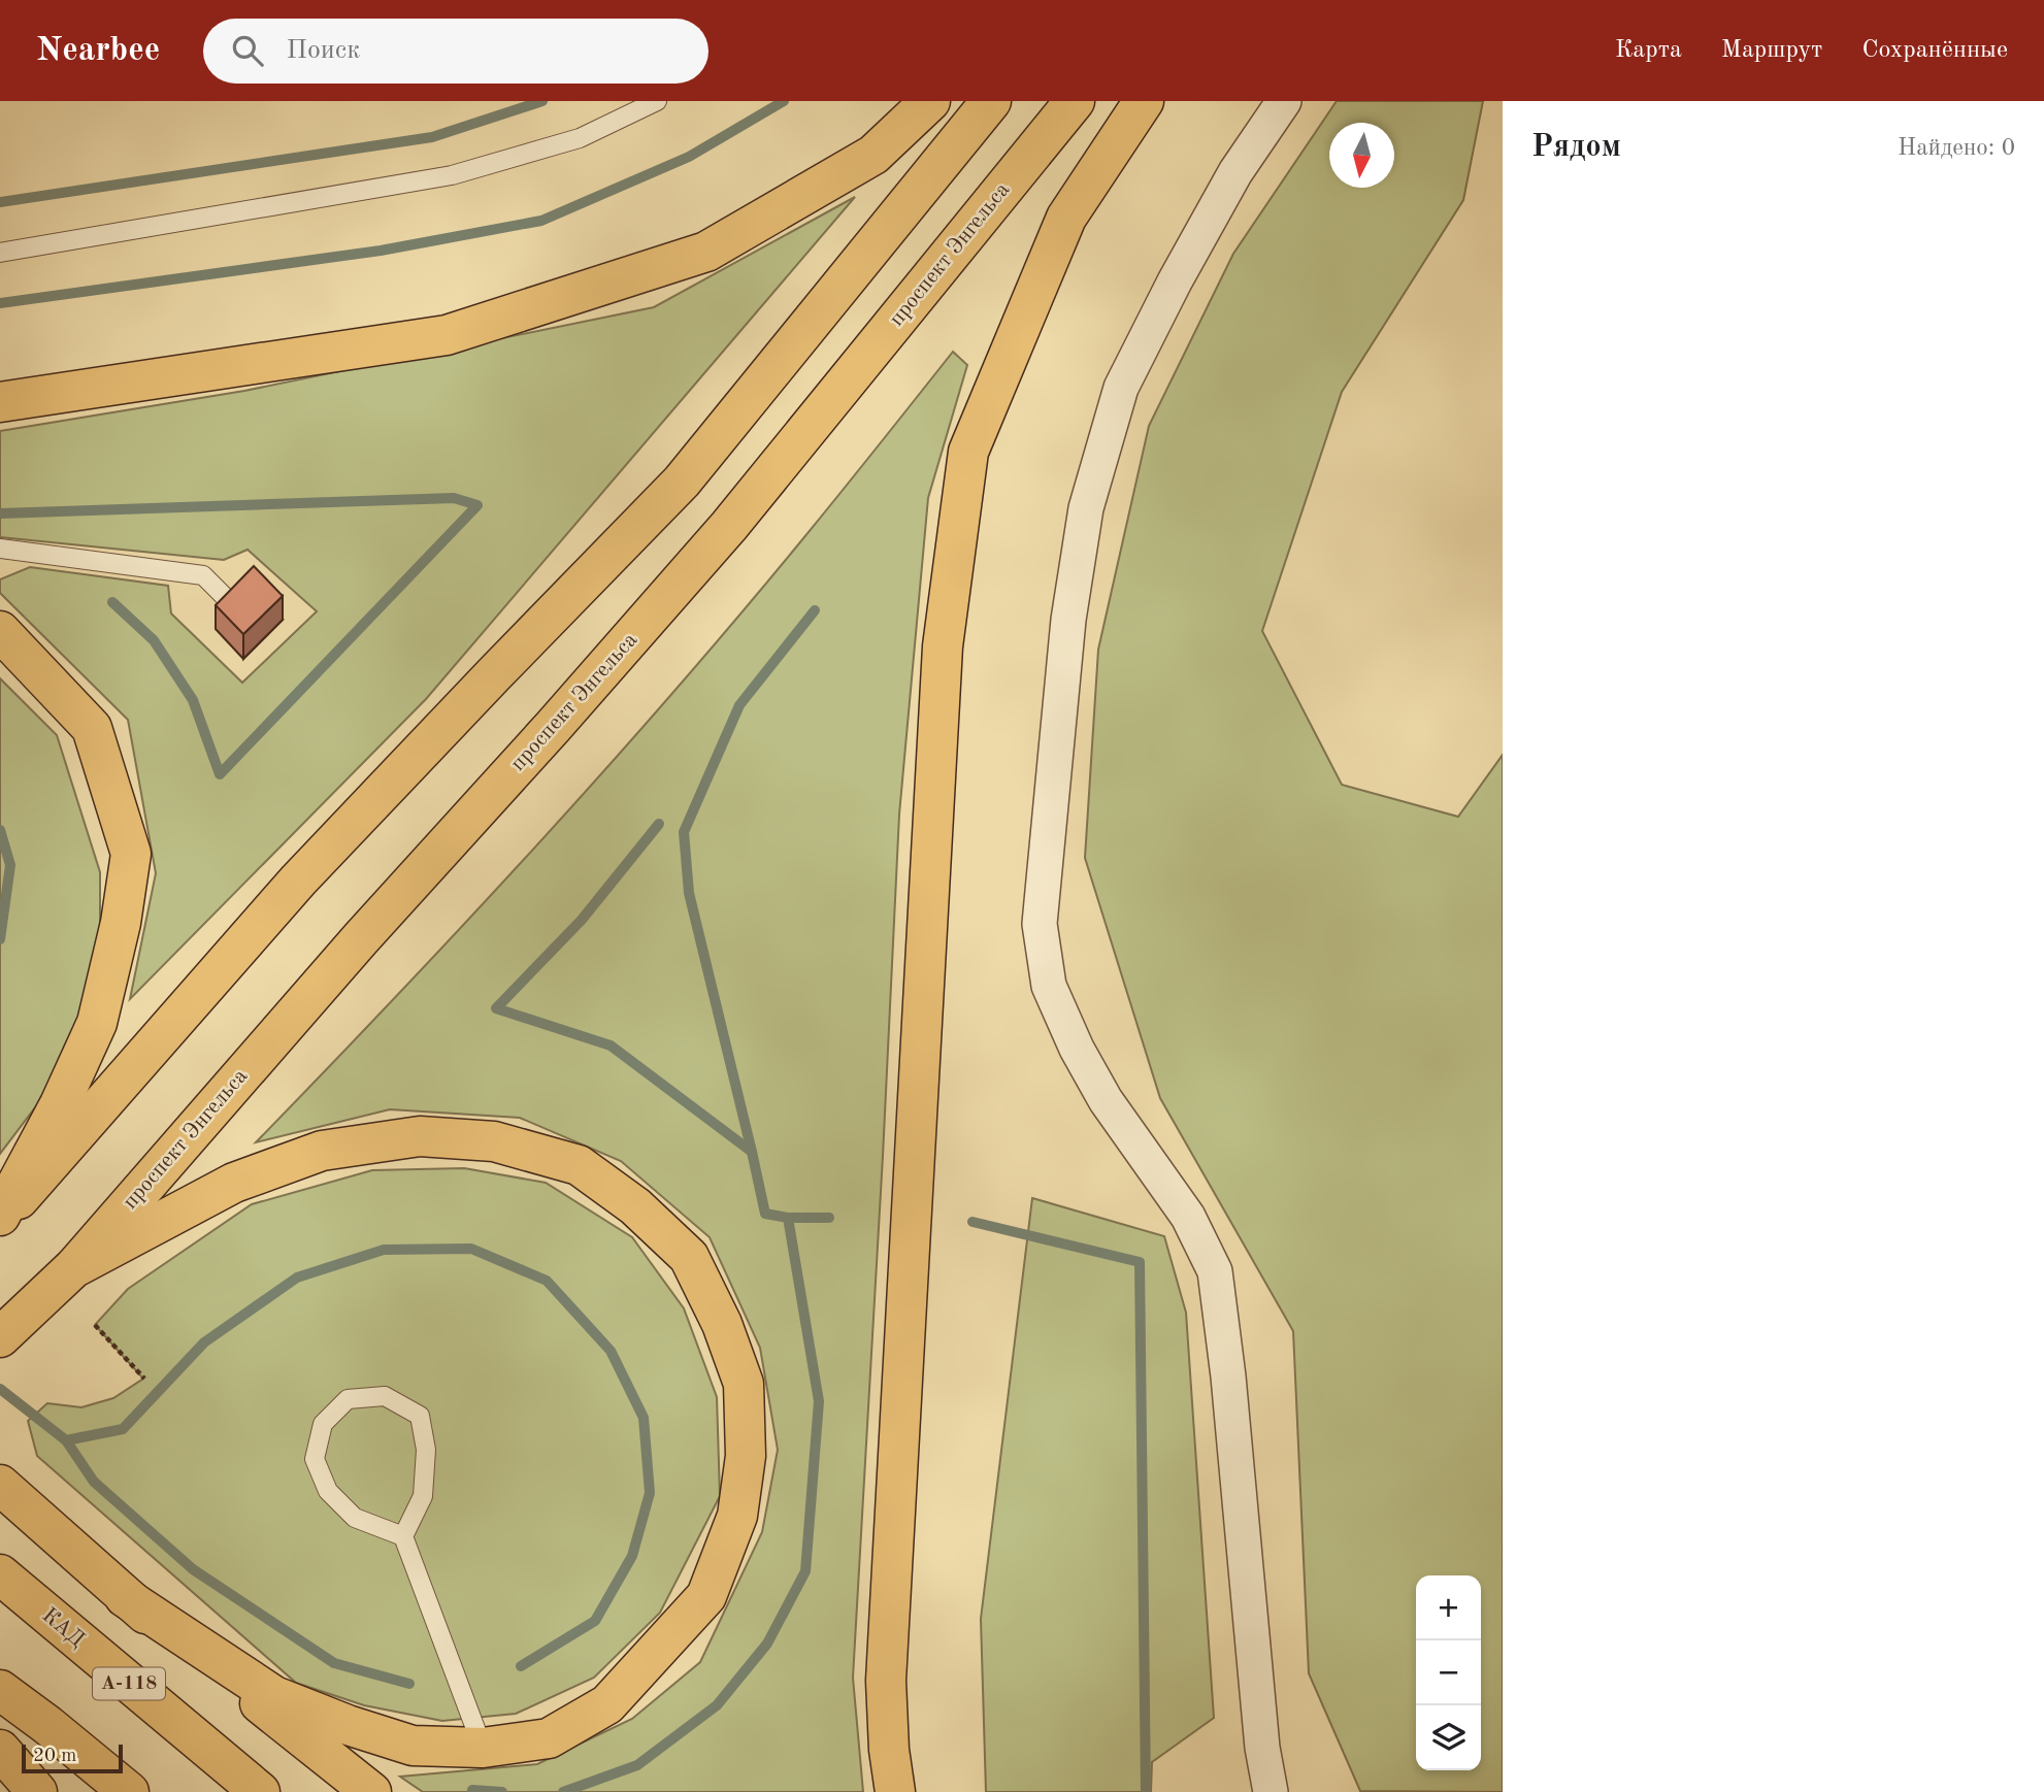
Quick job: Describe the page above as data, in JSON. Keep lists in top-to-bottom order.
{
  "streets": {
    "main road": ["проспект Энгельса", "КАД", "А-118"]
  },
  "scale_bar": "20 m",
  "north": "bottom",
  "page": {
    "header": "Nearbee",
    "search": "Поиск",
    "nav": ["Карта", "Маршрут", "Сохранённые"],
    "heading": ["Рядом", "Найдено: 0"],
    "map_buttons": ["+", "−"],
    "scale": "20 m"
  }
}
